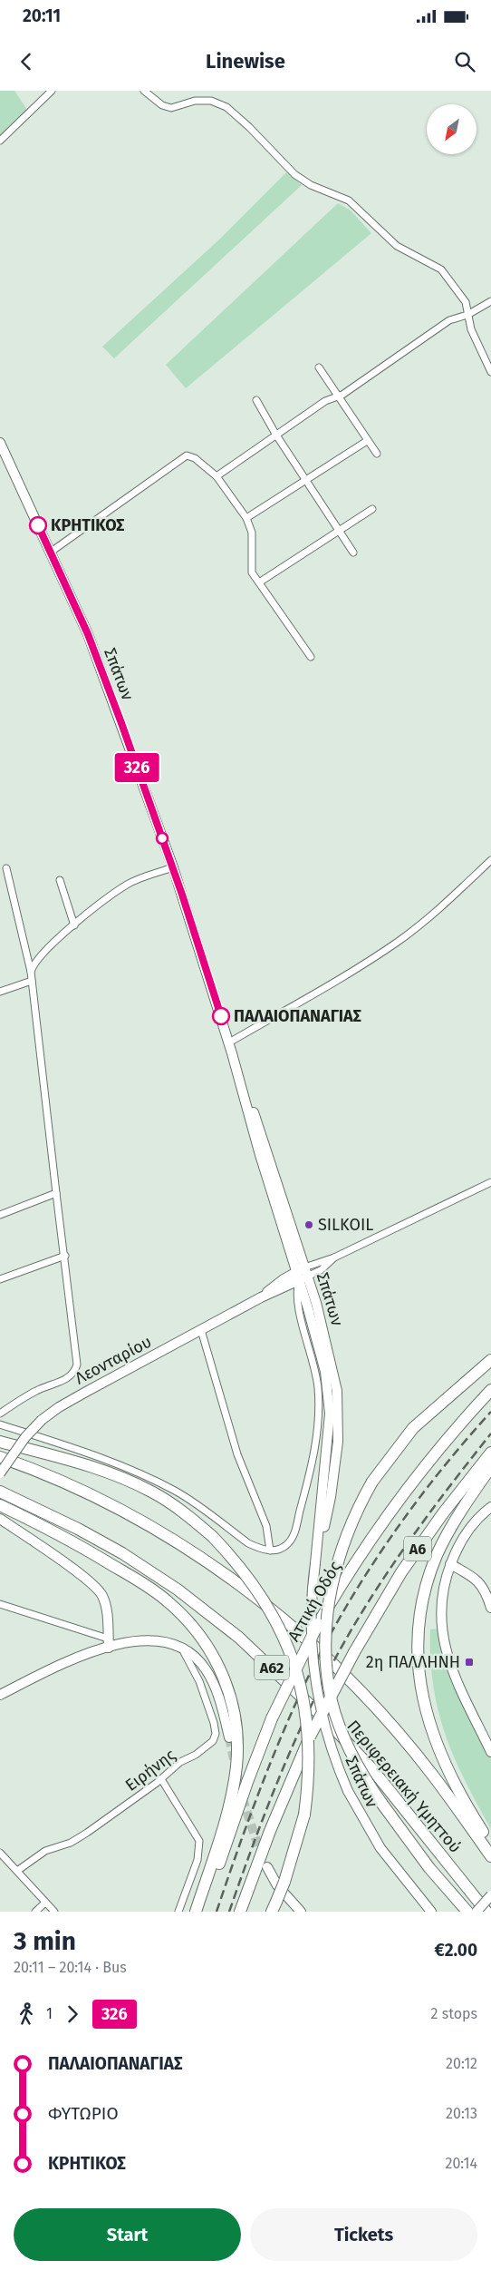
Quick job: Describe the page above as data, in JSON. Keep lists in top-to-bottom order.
{
  "streets": {
    "highway": [
      "Α6",
      "Αττική Οδός",
      "Α62",
      "Περιφερειακή Υμηττού"
    ],
    "main road": ["Σπάτων", "Λεονταρίου"],
    "street": ["Ειρήνης"]
  },
  "crossings": [
    ["Σπάτων", "Λεονταρίου"]
  ],
  "places": {
    "other": ["ΚΡΗΤΙΚΟΣ", "ΠΑΛΑΙΟΠΑΝΑΓΙΑΣ", "SILKOIL"],
    "transit": ["2η ΠΑΛΛΗΝΗ"]
  },
  "lines": ["bus line 326"],
  "north": "bottom left",
  "page": {
    "status": "20:11",
    "header": "Linewise",
    "on_map": "326",
    "heading": ["3 min", "20:11 – 20:14 · Bus", "€2.00"],
    "legs": ["1", "326", "2 stops"],
    "list": [
      {
        "name": "ΠΑΛΑΙΟΠΑΝΑΓΙΑΣ",
        "value": "20:12"
      },
      {
        "name": "ΦΥΤΩΡΙΟ",
        "value": "20:13"
      },
      {
        "name": "ΚΡΗΤΙΚΟΣ",
        "value": "20:14"
      }
    ],
    "buttons": ["Start", "Tickets"]
  }
}
